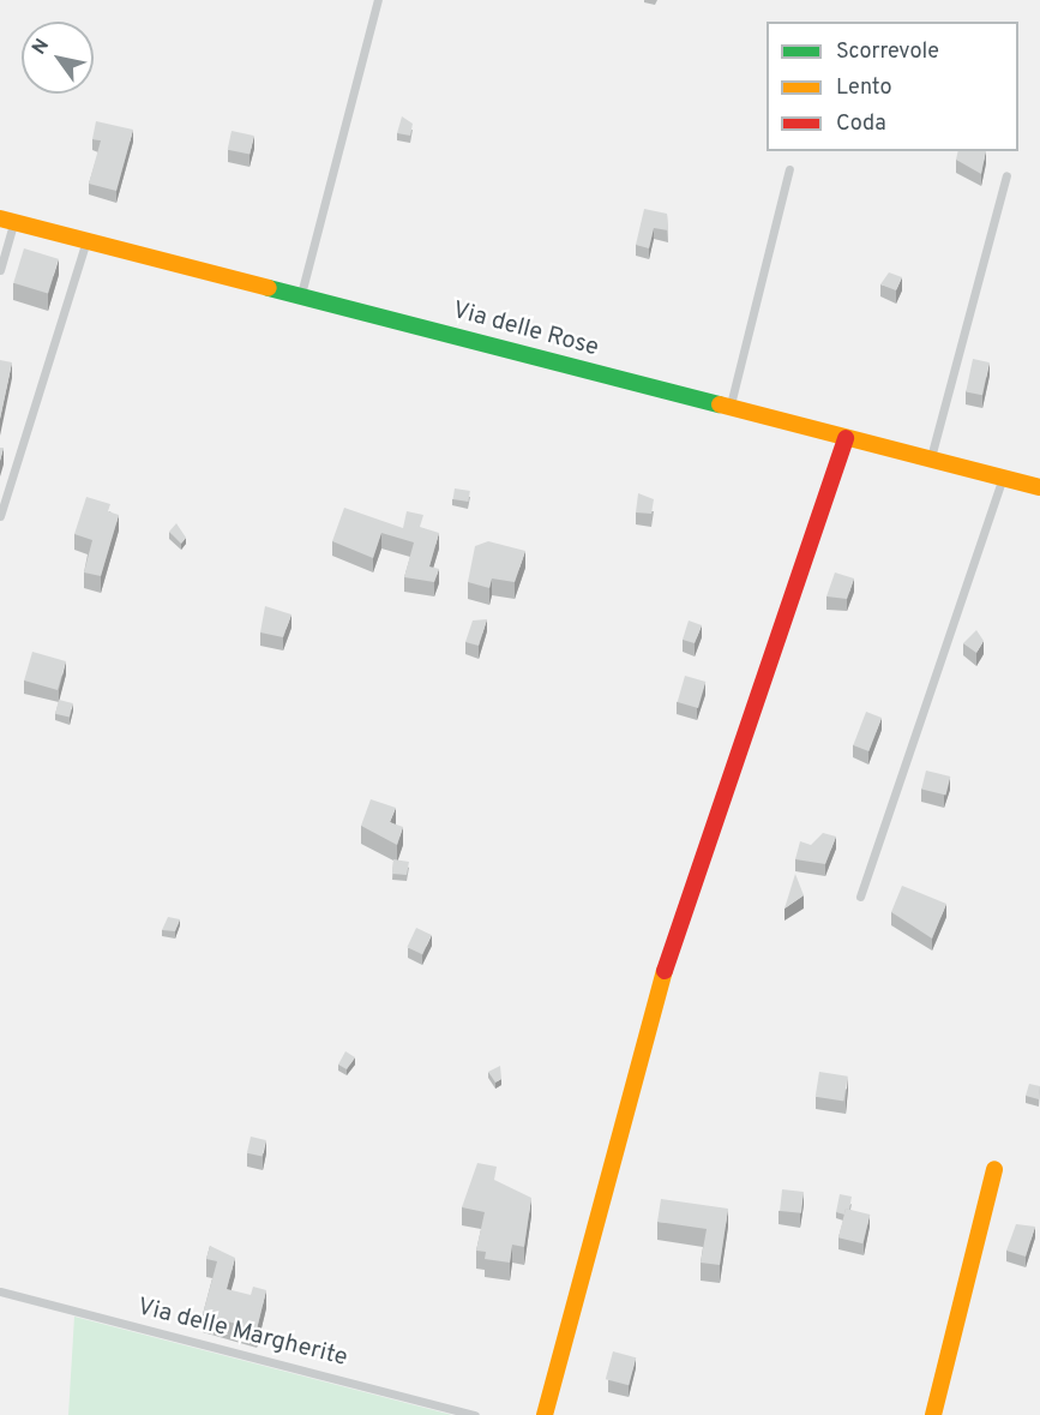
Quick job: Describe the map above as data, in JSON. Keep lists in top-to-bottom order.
{
  "streets": {
    "street": ["Via delle Rose"],
    "lane": ["Via delle Margherite"]
  },
  "legend": ["Scorrevole", "Lento", "Coda"],
  "north": "top left"
}
